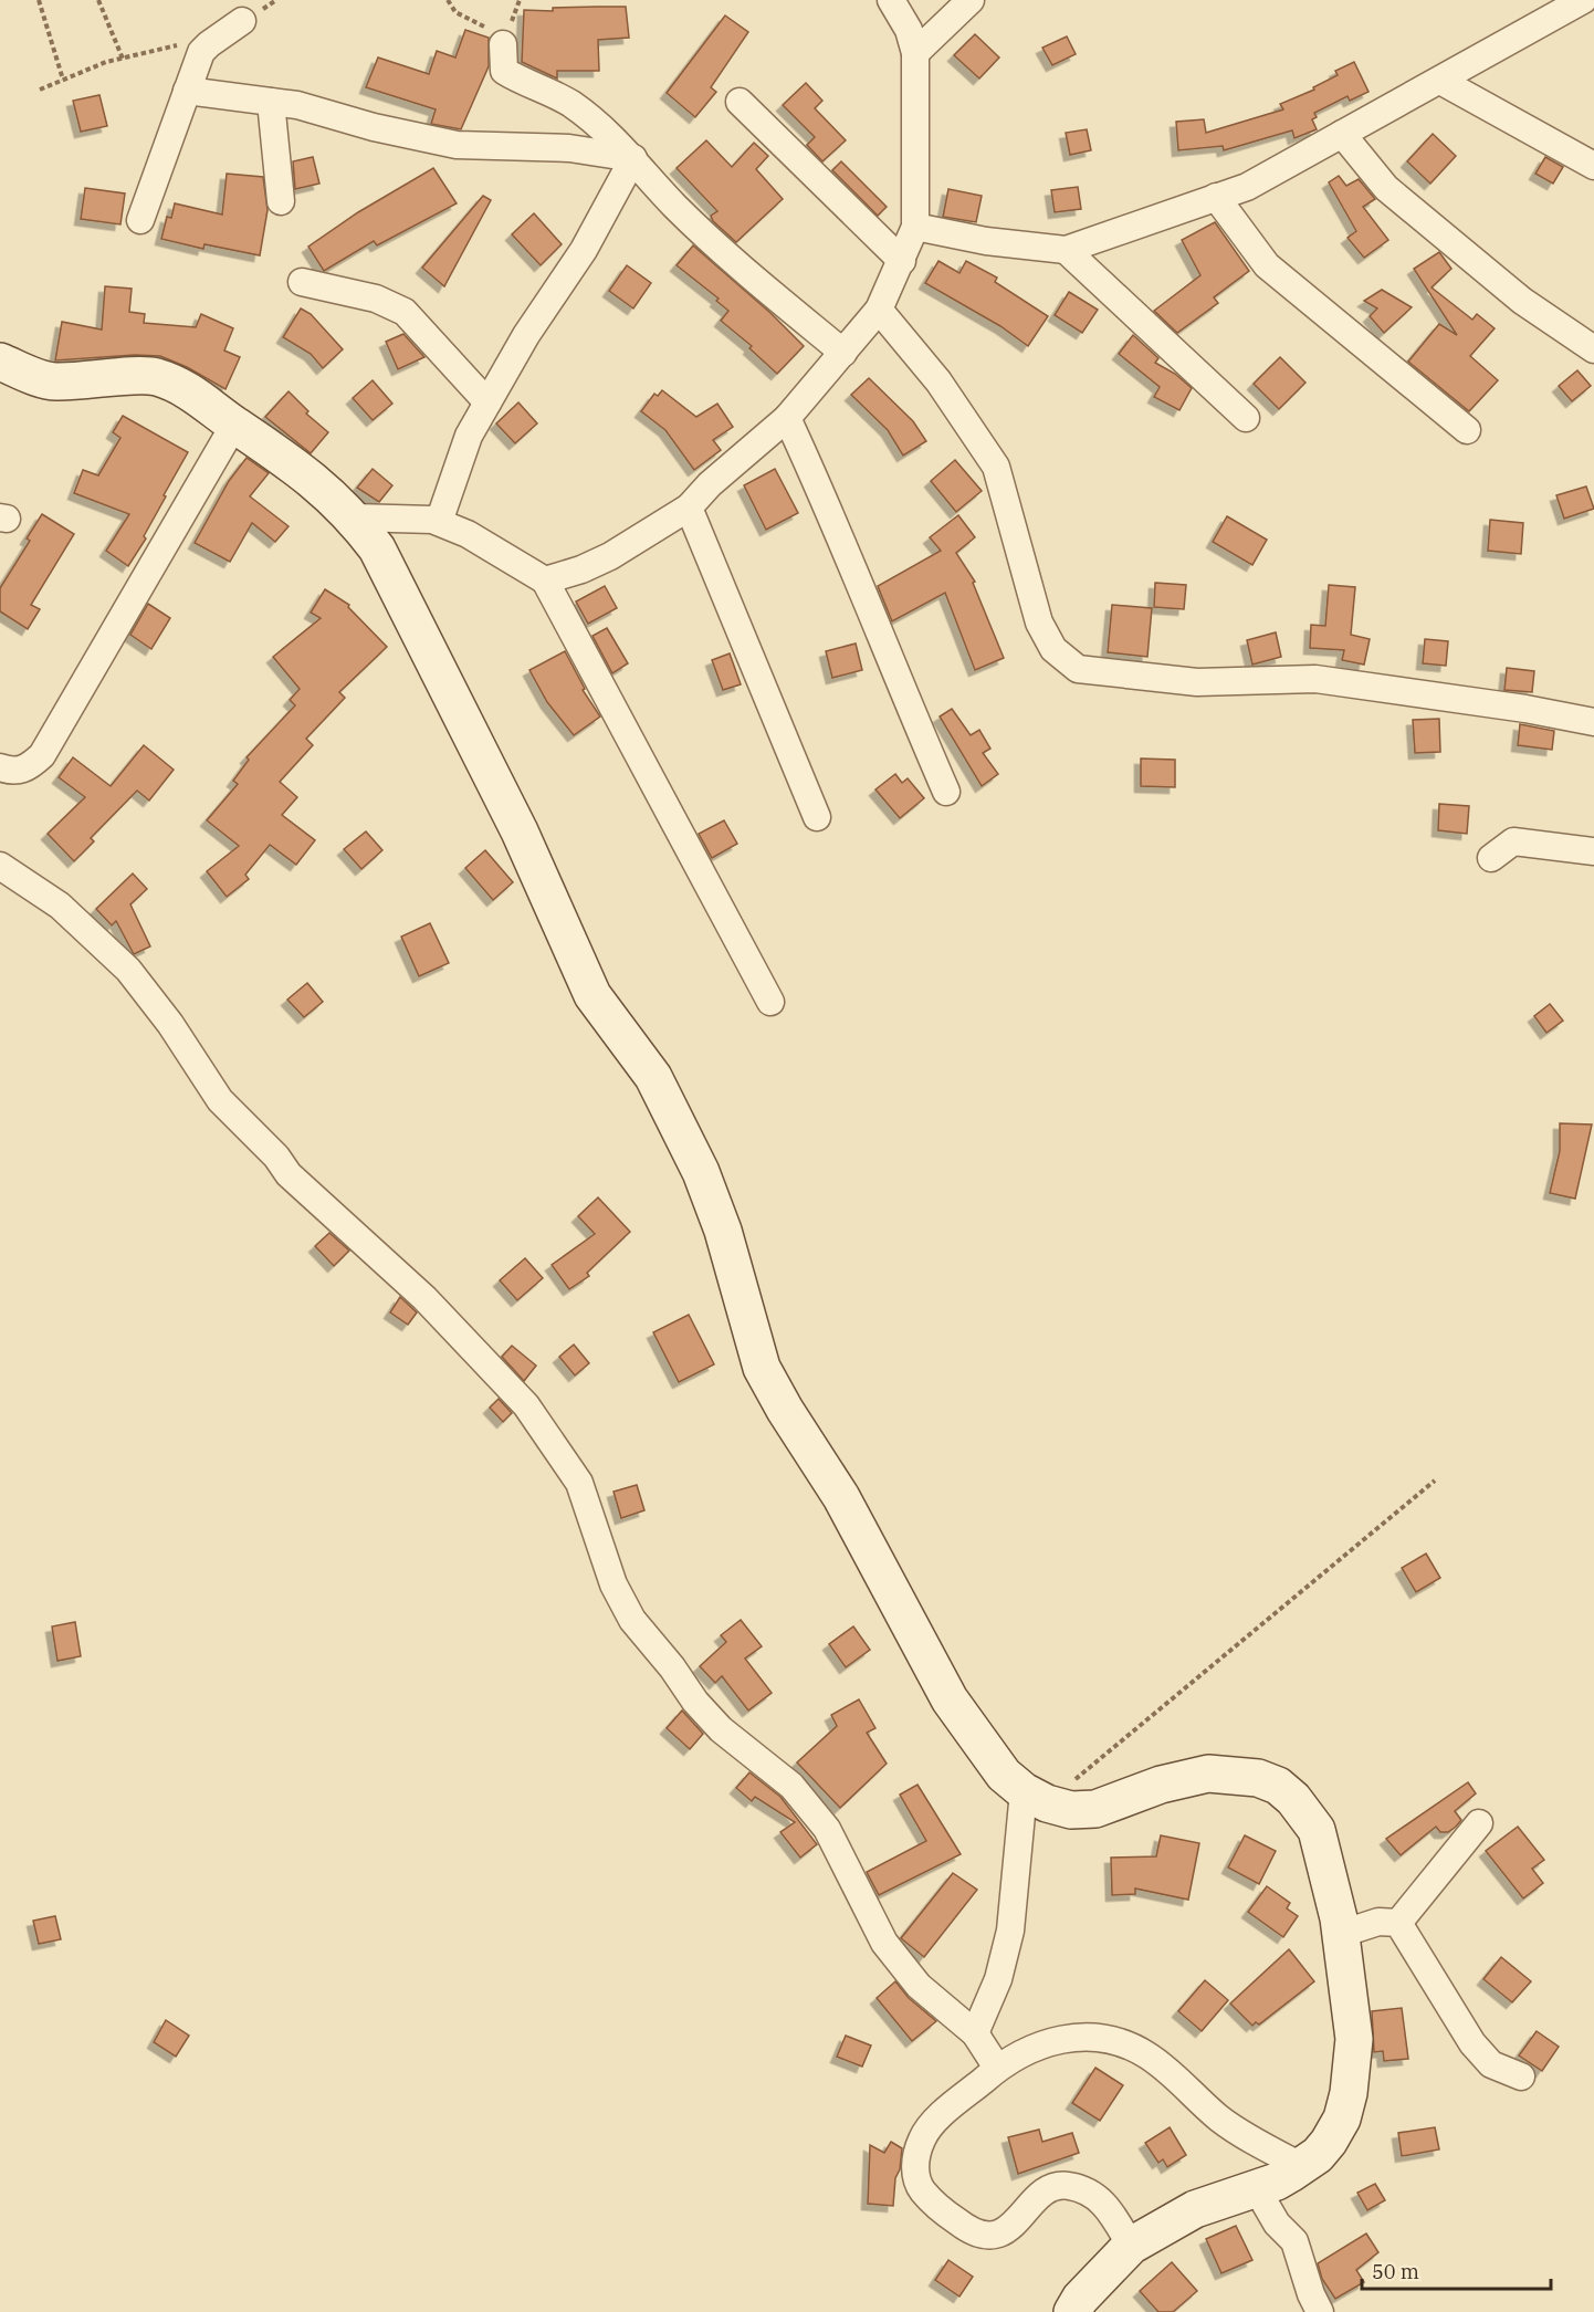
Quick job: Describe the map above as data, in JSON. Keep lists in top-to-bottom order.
{
  "scale_bar": "50 m"
}
